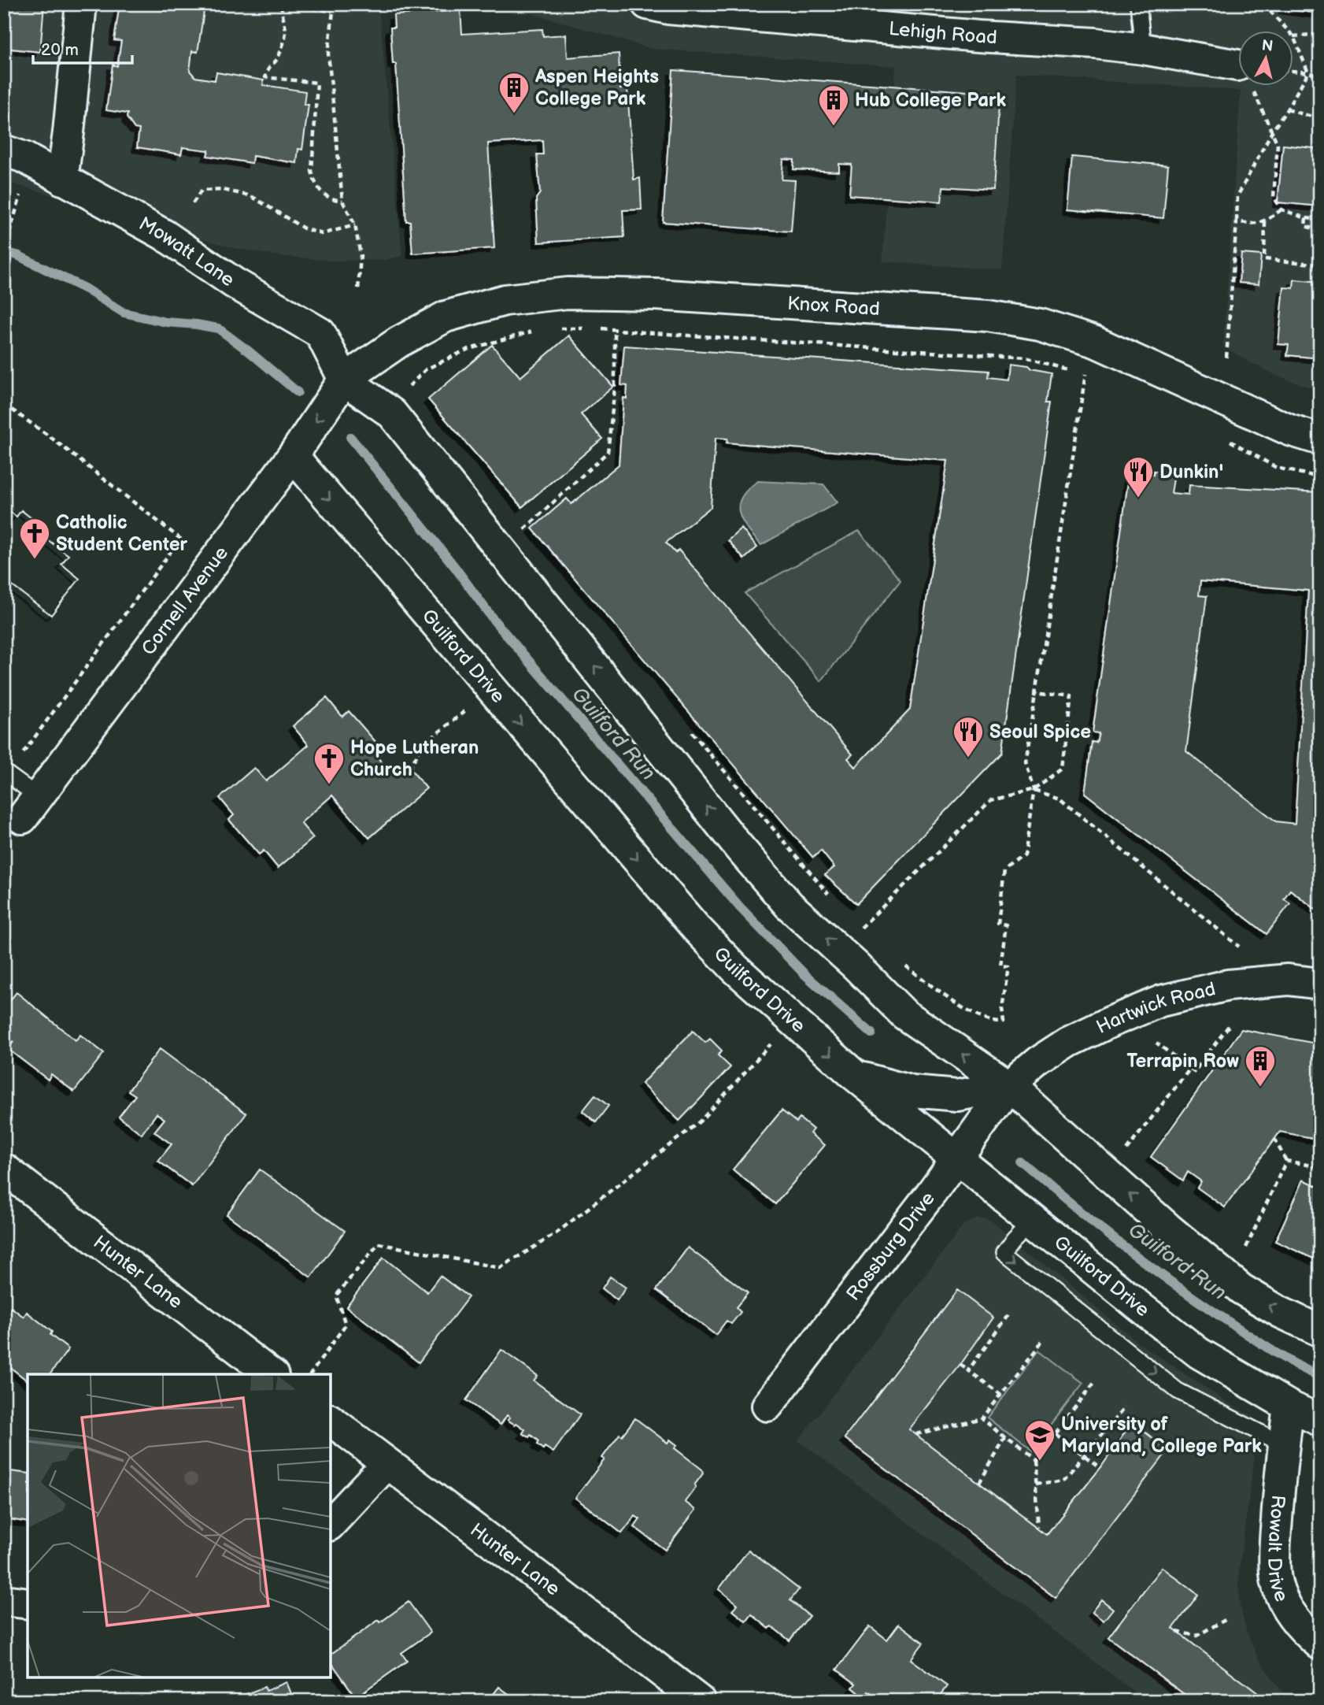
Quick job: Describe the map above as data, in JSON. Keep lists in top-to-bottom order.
{
  "streets": {
    "street": [
      "Lehigh Road",
      "Mowatt Lane",
      "Knox Road",
      "Cornell Avenue",
      "Guilford Drive",
      "Hartwick Road",
      "Rossburg Drive",
      "Hunter Lane",
      "Rowalt Drive"
    ]
  },
  "crossings": [
    ["Mowatt Lane", "Knox Road"],
    ["Mowatt Lane", "Cornell Avenue"],
    ["Knox Road", "Cornell Avenue"],
    ["Cornell Avenue", "Guilford Drive"],
    ["Guilford Drive", "Rossburg Drive"],
    ["Guilford Drive", "Rowalt Drive"],
    ["Hartwick Road", "Rossburg Drive"]
  ],
  "water": ["Guilford Run"],
  "places": {
    "building": ["Aspen Heights College Park", "Hub College Park", "Terrapin Row"],
    "restaurant": ["Dunkin'", "Seoul Spice"],
    "church": ["Catholic Student Center", "Hope Lutheran Church"],
    "school or university": ["University of Maryland, College Park"]
  },
  "scale_bar": "20 m",
  "north": "top"
}
